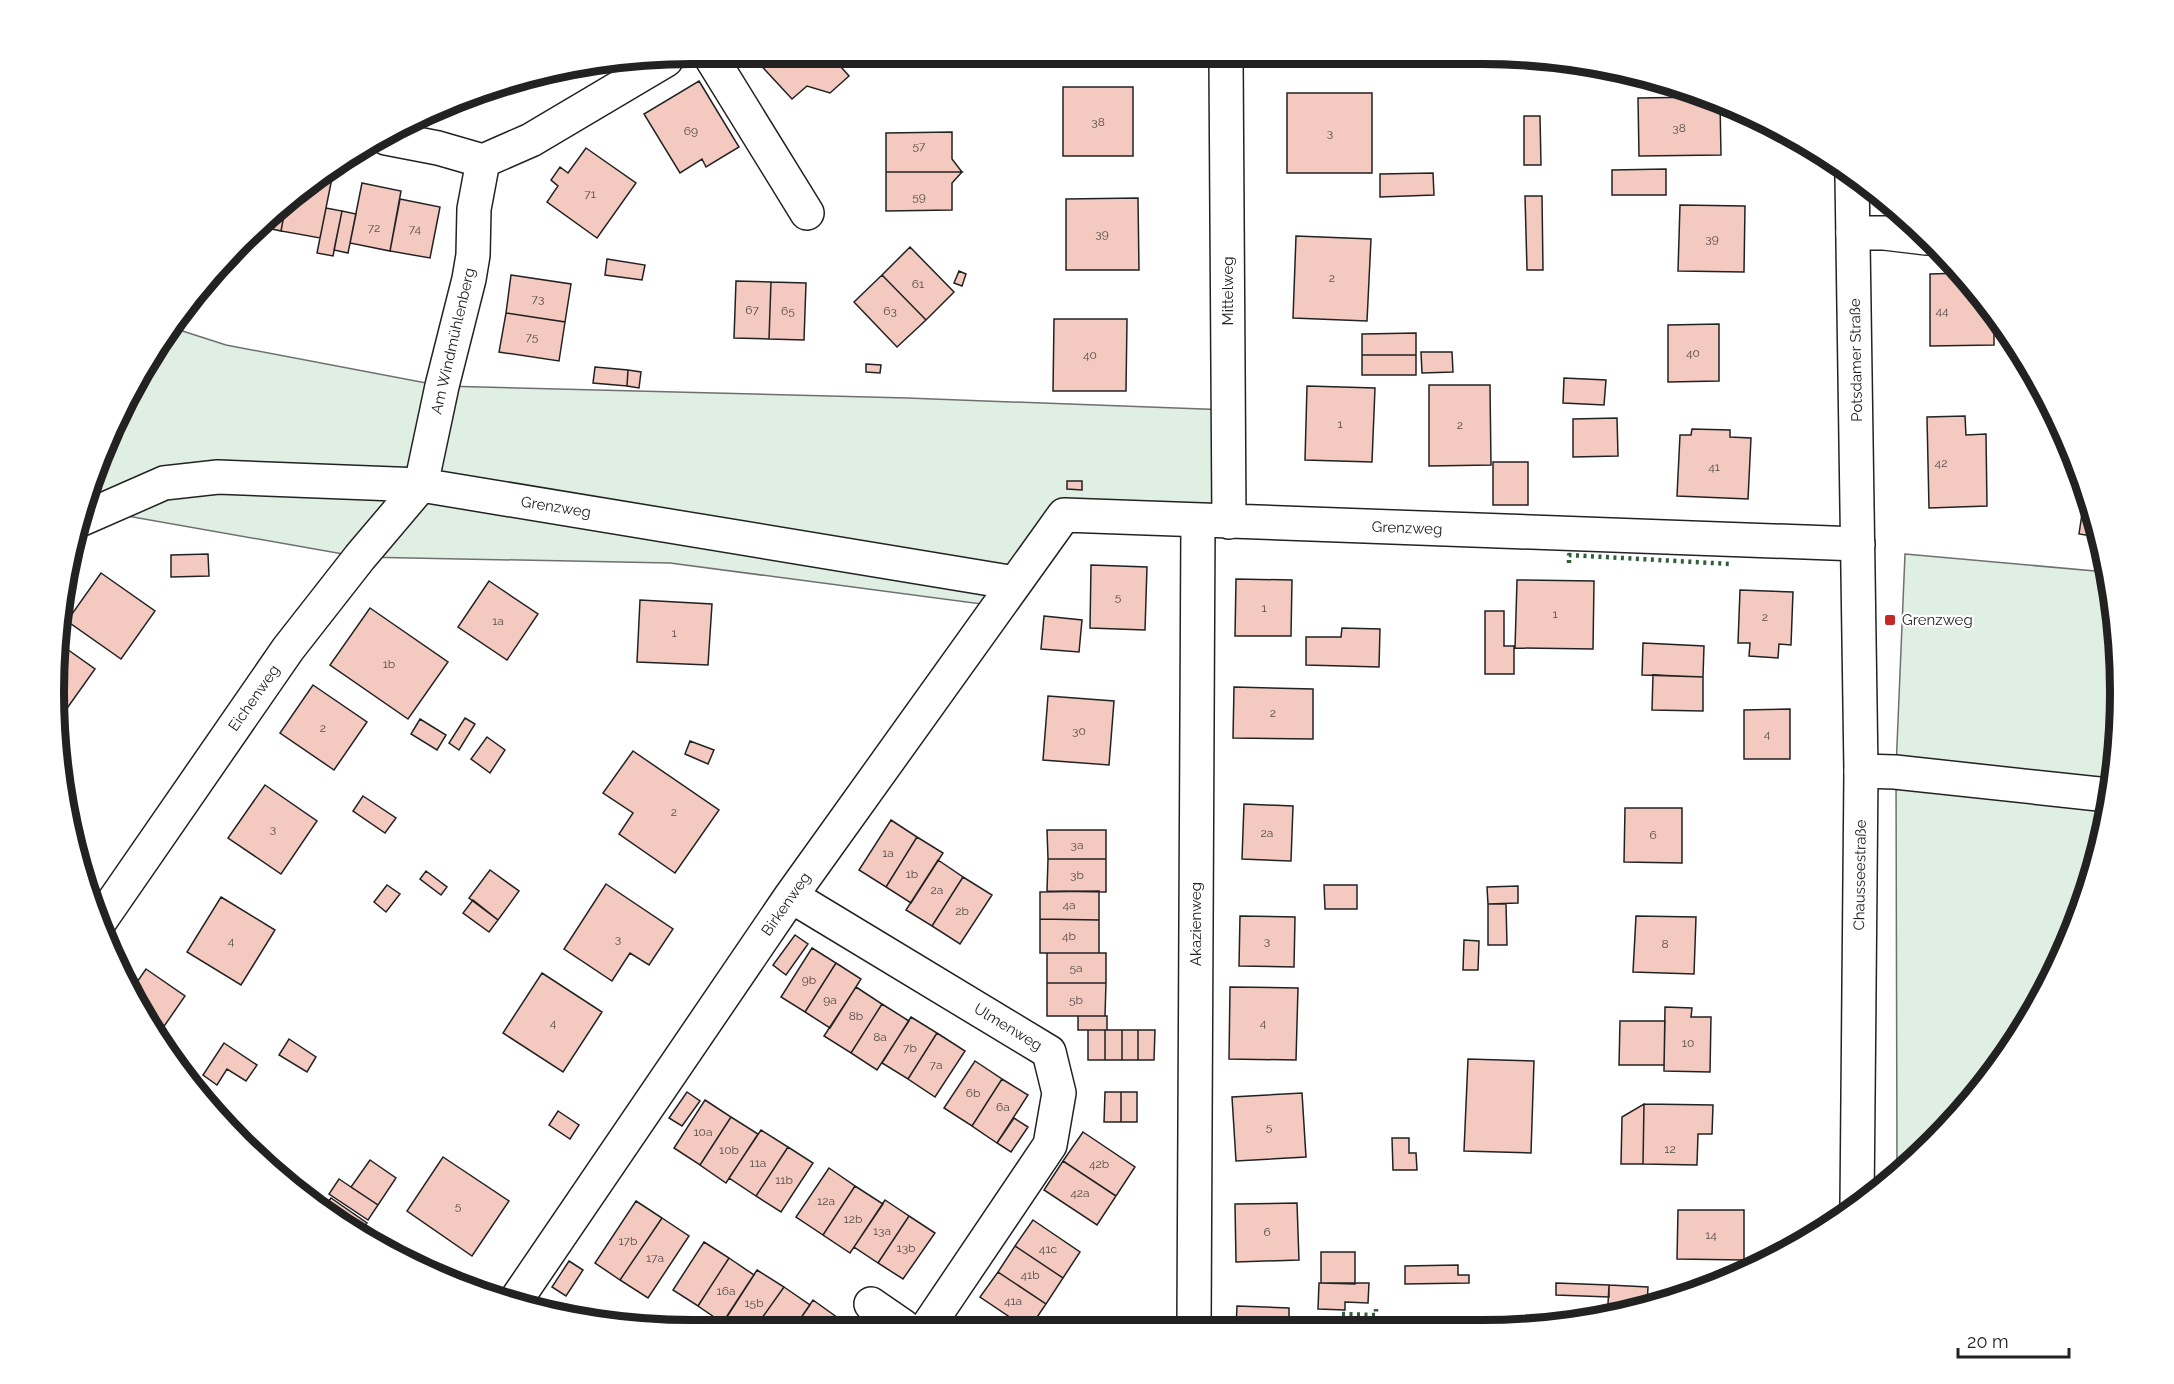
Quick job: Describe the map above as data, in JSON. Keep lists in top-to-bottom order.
{
  "streets": {
    "street": [
      "Mittelweg",
      "Am Windmühlenberg",
      "Potsdamer Straße",
      "Grenzweg",
      "Eichenweg",
      "Chausseestraße",
      "Birkenweg",
      "Akazienweg",
      "Ulmenweg"
    ]
  },
  "crossings": [
    ["Mittelweg", "Grenzweg"],
    ["Mittelweg", "Akazienweg"],
    ["Am Windmühlenberg", "Grenzweg"],
    ["Am Windmühlenberg", "Eichenweg"],
    ["Potsdamer Straße", "Grenzweg"],
    ["Potsdamer Straße", "Chausseestraße"],
    ["Grenzweg", "Eichenweg"],
    ["Grenzweg", "Chausseestraße"],
    ["Grenzweg", "Birkenweg"],
    ["Grenzweg", "Akazienweg"],
    ["Birkenweg", "Ulmenweg"]
  ],
  "places": {
    "transit": ["Grenzweg"]
  },
  "house_numbers": [
    "38",
    "38",
    "69",
    "3",
    "57",
    "71",
    "59",
    "72",
    "74",
    "39",
    "39",
    "2",
    "61",
    "73",
    "67",
    "65",
    "63",
    "44",
    "75",
    "40",
    "40",
    "1",
    "2",
    "42",
    "41",
    "5",
    "1",
    "1",
    "2",
    "1a",
    "1",
    "1b",
    "2",
    "2",
    "30",
    "4",
    "2",
    "3",
    "2a",
    "6",
    "3a",
    "1a",
    "1b",
    "3b",
    "2a",
    "4a",
    "2b",
    "4b",
    "3",
    "4",
    "3",
    "8",
    "5a",
    "9b",
    "9a",
    "5b",
    "8b",
    "4",
    "4",
    "8a",
    "10",
    "7b",
    "7a",
    "6b",
    "6a",
    "5",
    "10a",
    "12",
    "10b",
    "11a",
    "42b",
    "11b",
    "42a",
    "12a",
    "5",
    "12b",
    "13a",
    "6",
    "14",
    "17b",
    "13b",
    "41c",
    "17a",
    "41b",
    "16a",
    "41a",
    "15b"
  ],
  "scale_bar": "20 m"
}
